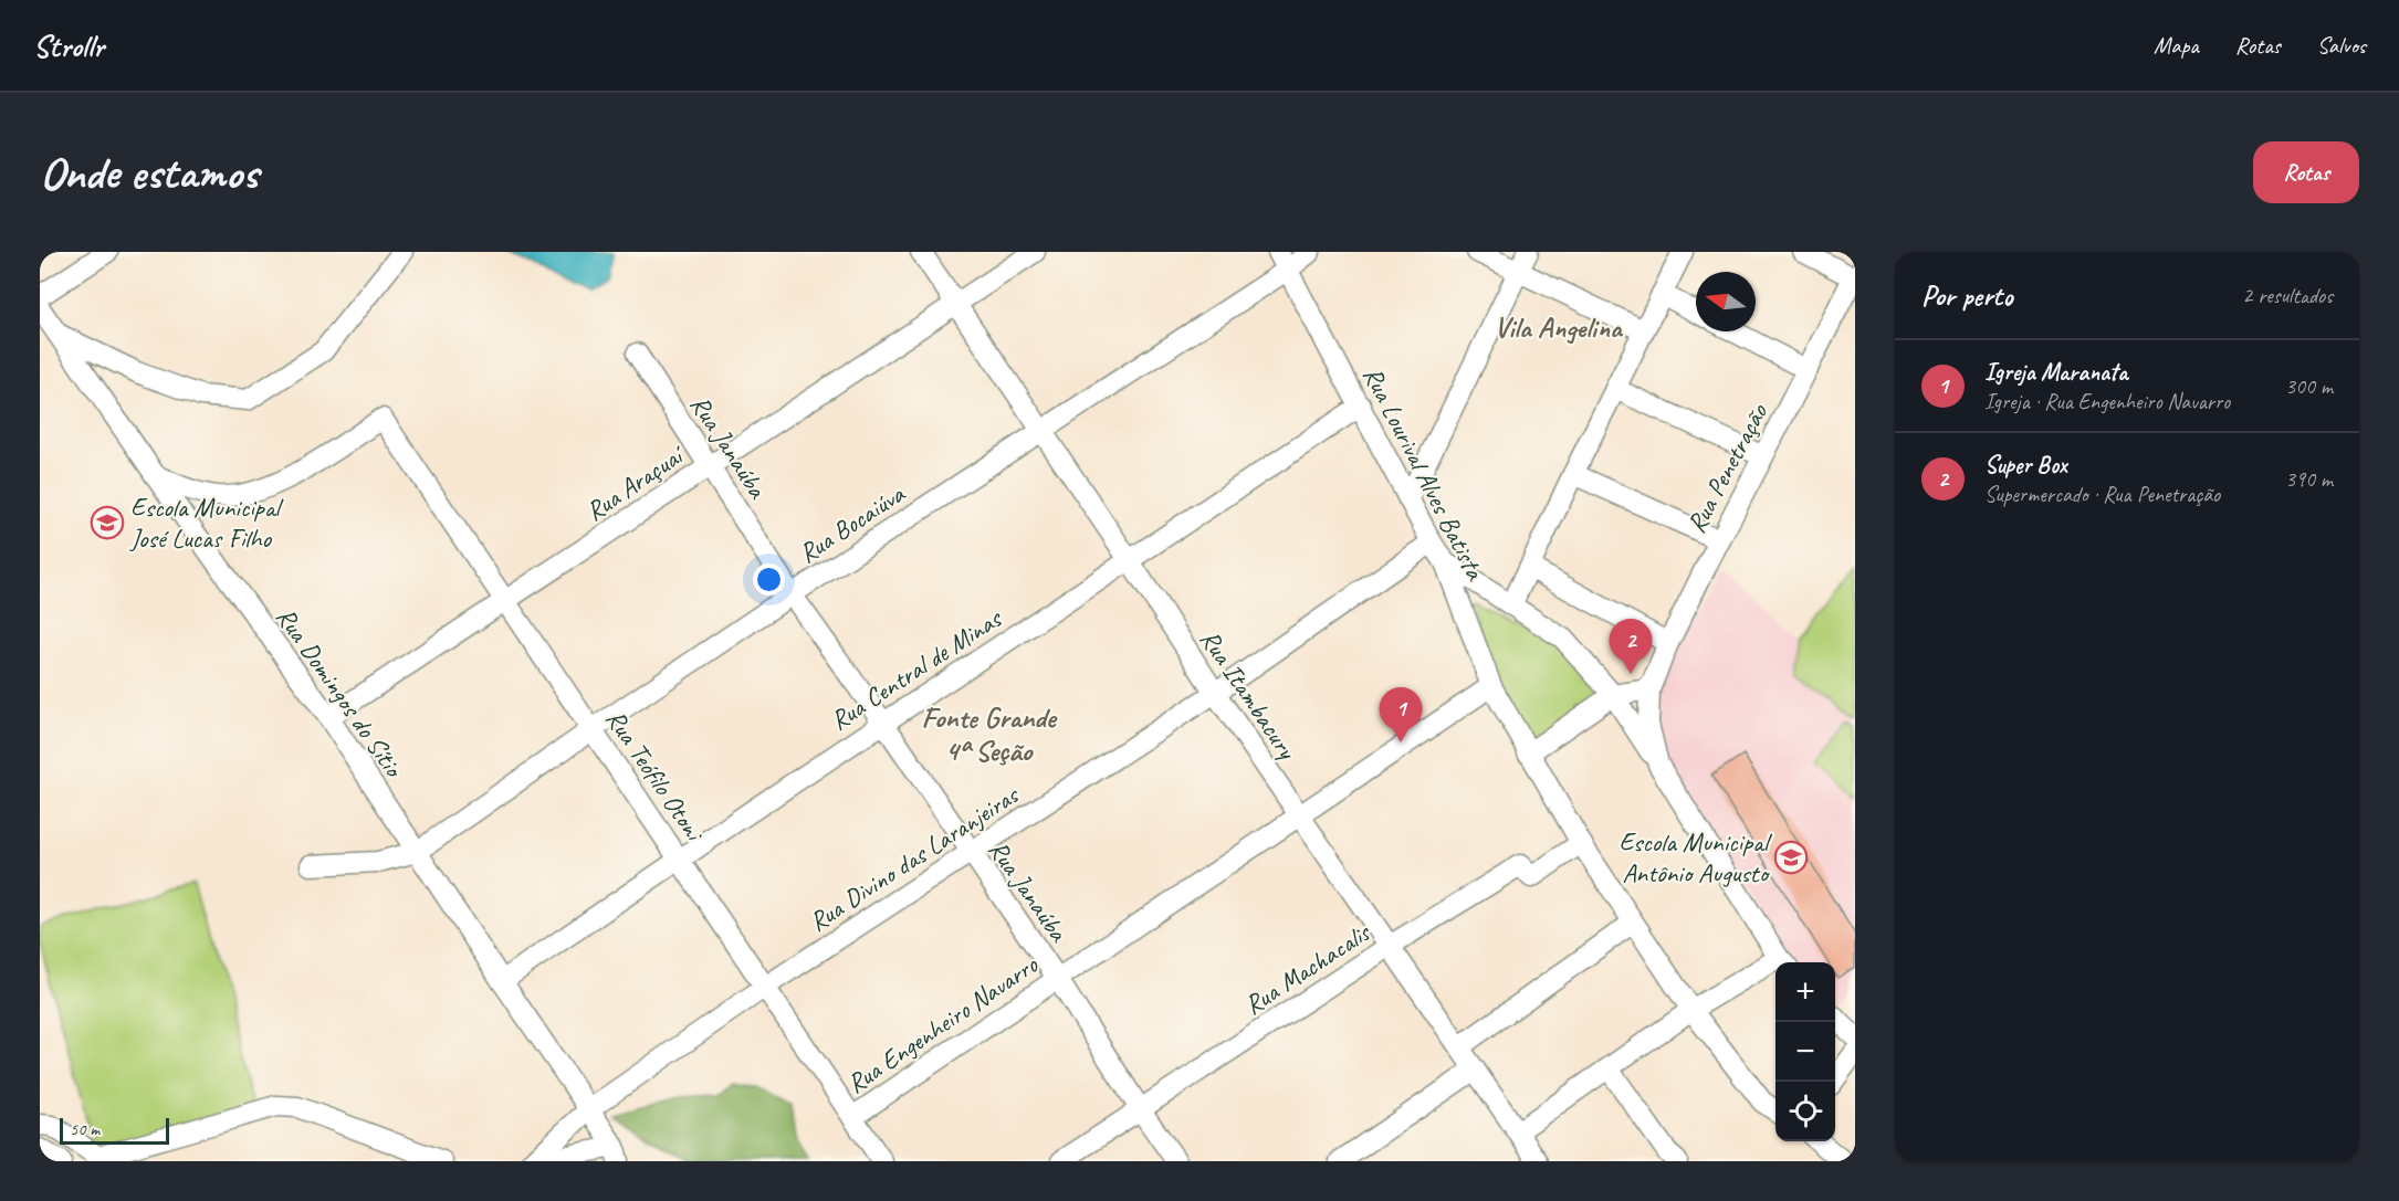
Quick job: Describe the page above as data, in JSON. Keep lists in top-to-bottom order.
{
  "streets": {
    "street": [
      "Rua Janaúba",
      "Rua Penetração",
      "Rua Lourival Alves Batista",
      "Rua Araçuaí",
      "Rua Bocaiúva",
      "Rua Central de Minas",
      "Rua Domingos do Sítio",
      "Rua Itambacury",
      "Rua Teófilo Otoni",
      "Rua Divino das Laranjeiras",
      "Rua Machacalis",
      "Rua Engenheiro Navarro"
    ]
  },
  "crossings": [
    ["Rua Janaúba", "Rua Araçuaí"],
    ["Rua Janaúba", "Rua Bocaiúva"],
    ["Rua Janaúba", "Rua Central de Minas"],
    ["Rua Janaúba", "Rua Divino das Laranjeiras"],
    ["Rua Janaúba", "Rua Machacalis"],
    ["Rua Janaúba", "Rua Engenheiro Navarro"],
    ["Rua Lourival Alves Batista", "Rua Bocaiúva"],
    ["Rua Lourival Alves Batista", "Rua Central de Minas"],
    ["Rua Lourival Alves Batista", "Rua Divino das Laranjeiras"],
    ["Rua Lourival Alves Batista", "Rua Machacalis"],
    ["Rua Lourival Alves Batista", "Rua Engenheiro Navarro"],
    ["Rua Araçuaí", "Rua Domingos do Sítio"],
    ["Rua Araçuaí", "Rua Itambacury"],
    ["Rua Araçuaí", "Rua Teófilo Otoni"],
    ["Rua Bocaiúva", "Rua Domingos do Sítio"],
    ["Rua Bocaiúva", "Rua Itambacury"],
    ["Rua Bocaiúva", "Rua Teófilo Otoni"],
    ["Rua Central de Minas", "Rua Domingos do Sítio"],
    ["Rua Central de Minas", "Rua Itambacury"],
    ["Rua Central de Minas", "Rua Teófilo Otoni"],
    ["Rua Domingos do Sítio", "Rua Teófilo Otoni"],
    ["Rua Domingos do Sítio", "Rua Divino das Laranjeiras"],
    ["Rua Itambacury", "Rua Divino das Laranjeiras"],
    ["Rua Itambacury", "Rua Machacalis"],
    ["Rua Itambacury", "Rua Engenheiro Navarro"],
    ["Rua Teófilo Otoni", "Rua Divino das Laranjeiras"],
    ["Rua Teófilo Otoni", "Rua Engenheiro Navarro"]
  ],
  "districts": ["Vila Angelina", "Fonte Grande 4ª Seção"],
  "places": {
    "school or university": ["Escola Municipal José Lucas Filho", "Escola Municipal Antônio Augusto"]
  },
  "scale_bar": "50 m",
  "north": "left",
  "page": {
    "header": "Strollr",
    "nav": ["Mapa", "Rotas", "Salvos"],
    "buttons": "Rotas",
    "title": "Onde estamos",
    "heading": ["Por perto", "2 resultados"],
    "list": [
      {
        "mark": "1",
        "name": "Igreja Maranata",
        "note": "Igreja · Rua Engenheiro Navarro",
        "value": "300 m"
      },
      {
        "mark": "2",
        "name": "Super Box",
        "note": "Supermercado · Rua Penetração",
        "value": "390 m"
      }
    ],
    "pins": ["2", "1"],
    "map_buttons": ["+", "−"],
    "scale": "50 m"
  }
}
